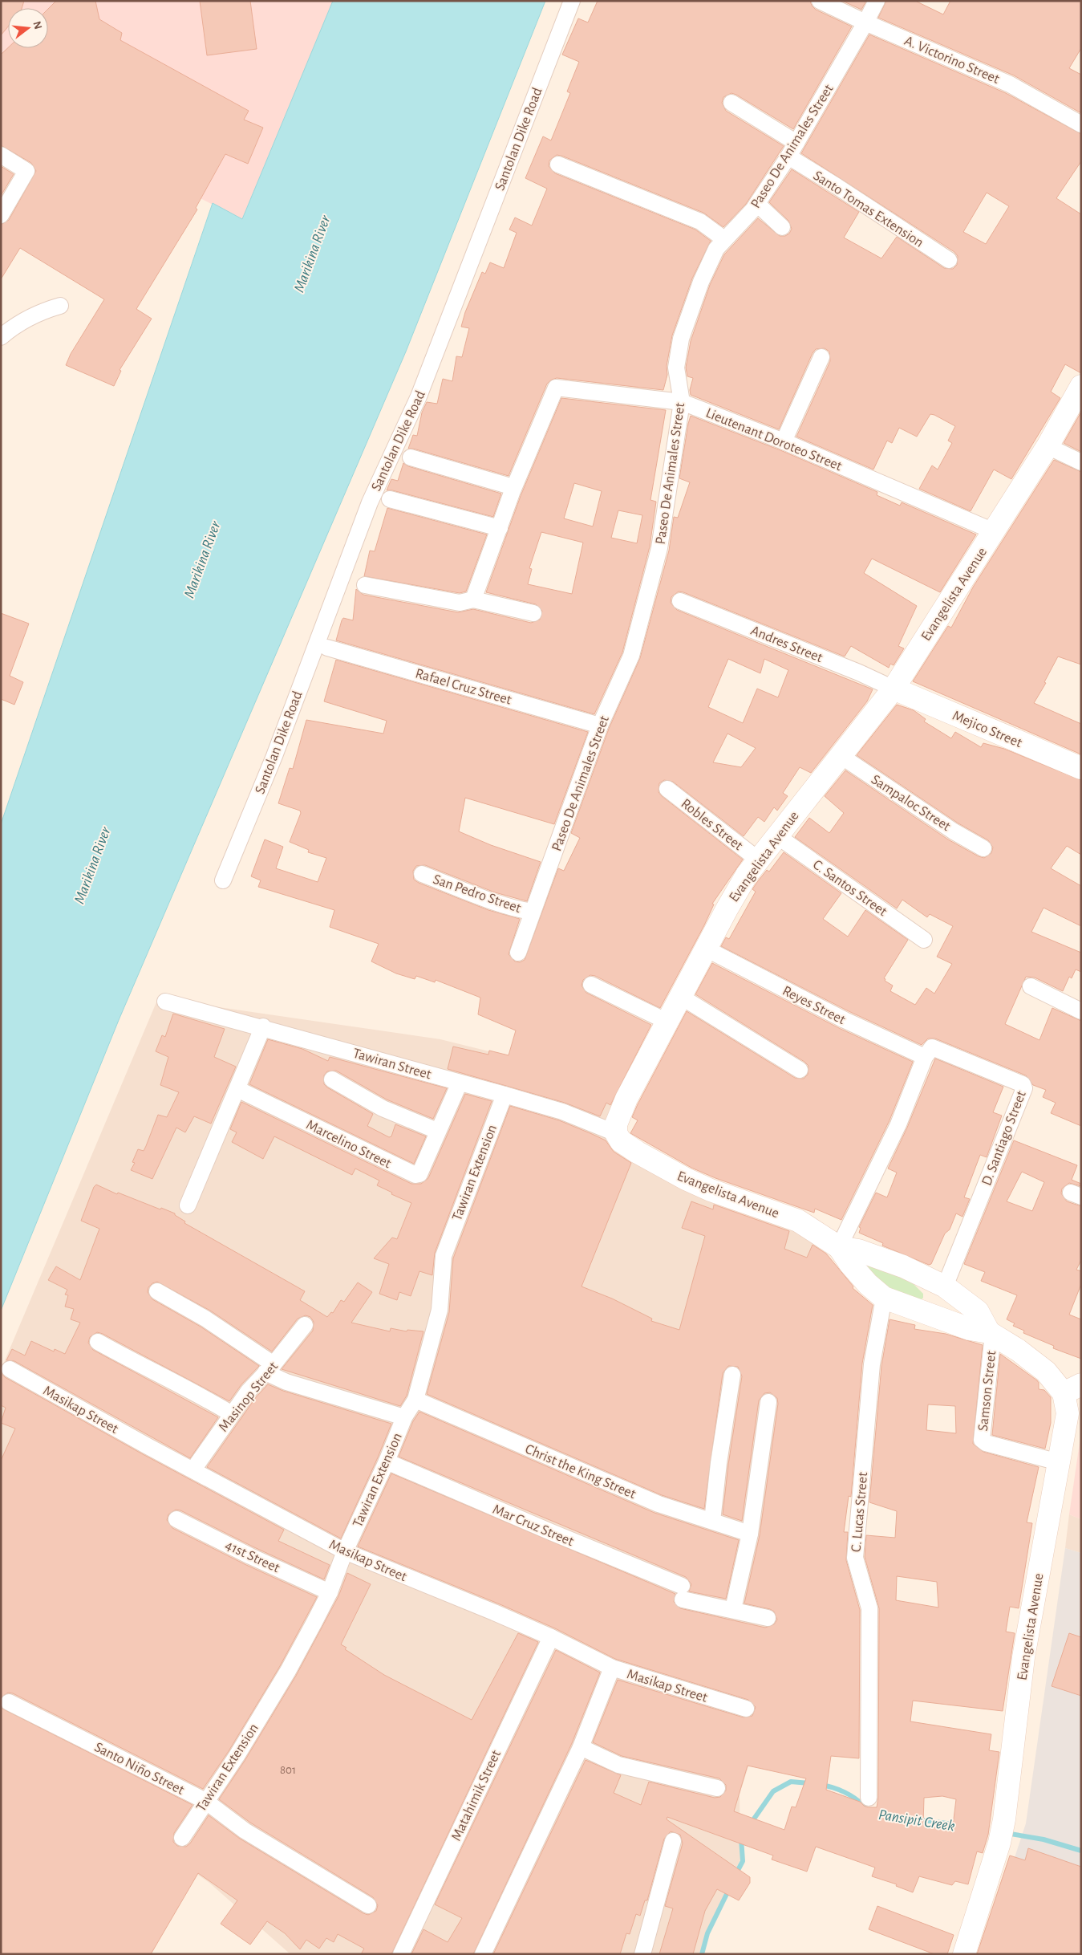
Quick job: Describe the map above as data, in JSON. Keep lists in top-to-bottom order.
{
  "streets": {
    "street": [
      "A. Victorino Street",
      "Santolan Dike Road",
      "Paseo De Animales Street",
      "Santo Tomas Extension",
      "Lieutenant Doroteo Street",
      "Evangelista Avenue",
      "Andres Street",
      "Rafael Cruz Street",
      "Mejico Street",
      "Sampaloc Street",
      "Robles Street",
      "C. Santos Street",
      "San Pedro Street",
      "Reyes Street",
      "Tawiran Street",
      "D. Santiago Street",
      "Marcelino Street",
      "Tawiran Extension",
      "Samson Street",
      "Masinop Street",
      "Masikap Street",
      "Christ the King Street",
      "C. Lucas Street",
      "Mar Cruz Street",
      "41st Street",
      "Santo Niño Street",
      "Matahimik Street"
    ]
  },
  "crossings": [
    ["A. Victorino Street", "Paseo De Animales Street"],
    ["Paseo De Animales Street", "Santo Tomas Extension"],
    ["Paseo De Animales Street", "Lieutenant Doroteo Street"],
    ["Paseo De Animales Street", "Rafael Cruz Street"],
    ["Paseo De Animales Street", "San Pedro Street"],
    ["Lieutenant Doroteo Street", "Evangelista Avenue"],
    ["Evangelista Avenue", "Andres Street"],
    ["Evangelista Avenue", "Mejico Street"],
    ["Evangelista Avenue", "Sampaloc Street"],
    ["Evangelista Avenue", "Robles Street"],
    ["Evangelista Avenue", "C. Santos Street"],
    ["Evangelista Avenue", "Reyes Street"],
    ["Evangelista Avenue", "Tawiran Street"],
    ["Evangelista Avenue", "D. Santiago Street"],
    ["Evangelista Avenue", "Samson Street"],
    ["Evangelista Avenue", "C. Lucas Street"],
    ["Andres Street", "Mejico Street"],
    ["Reyes Street", "D. Santiago Street"],
    ["Tawiran Street", "Marcelino Street"],
    ["Tawiran Street", "Tawiran Extension"],
    ["Tawiran Extension", "Masikap Street"],
    ["Tawiran Extension", "Christ the King Street"],
    ["Tawiran Extension", "Mar Cruz Street"],
    ["Tawiran Extension", "41st Street"],
    ["Tawiran Extension", "Santo Niño Street"],
    ["Masinop Street", "Masikap Street"],
    ["Masikap Street", "Matahimik Street"]
  ],
  "water": ["Marikina River", "Pansipit Creek"],
  "house_numbers": ["801"],
  "north": "right"
}
